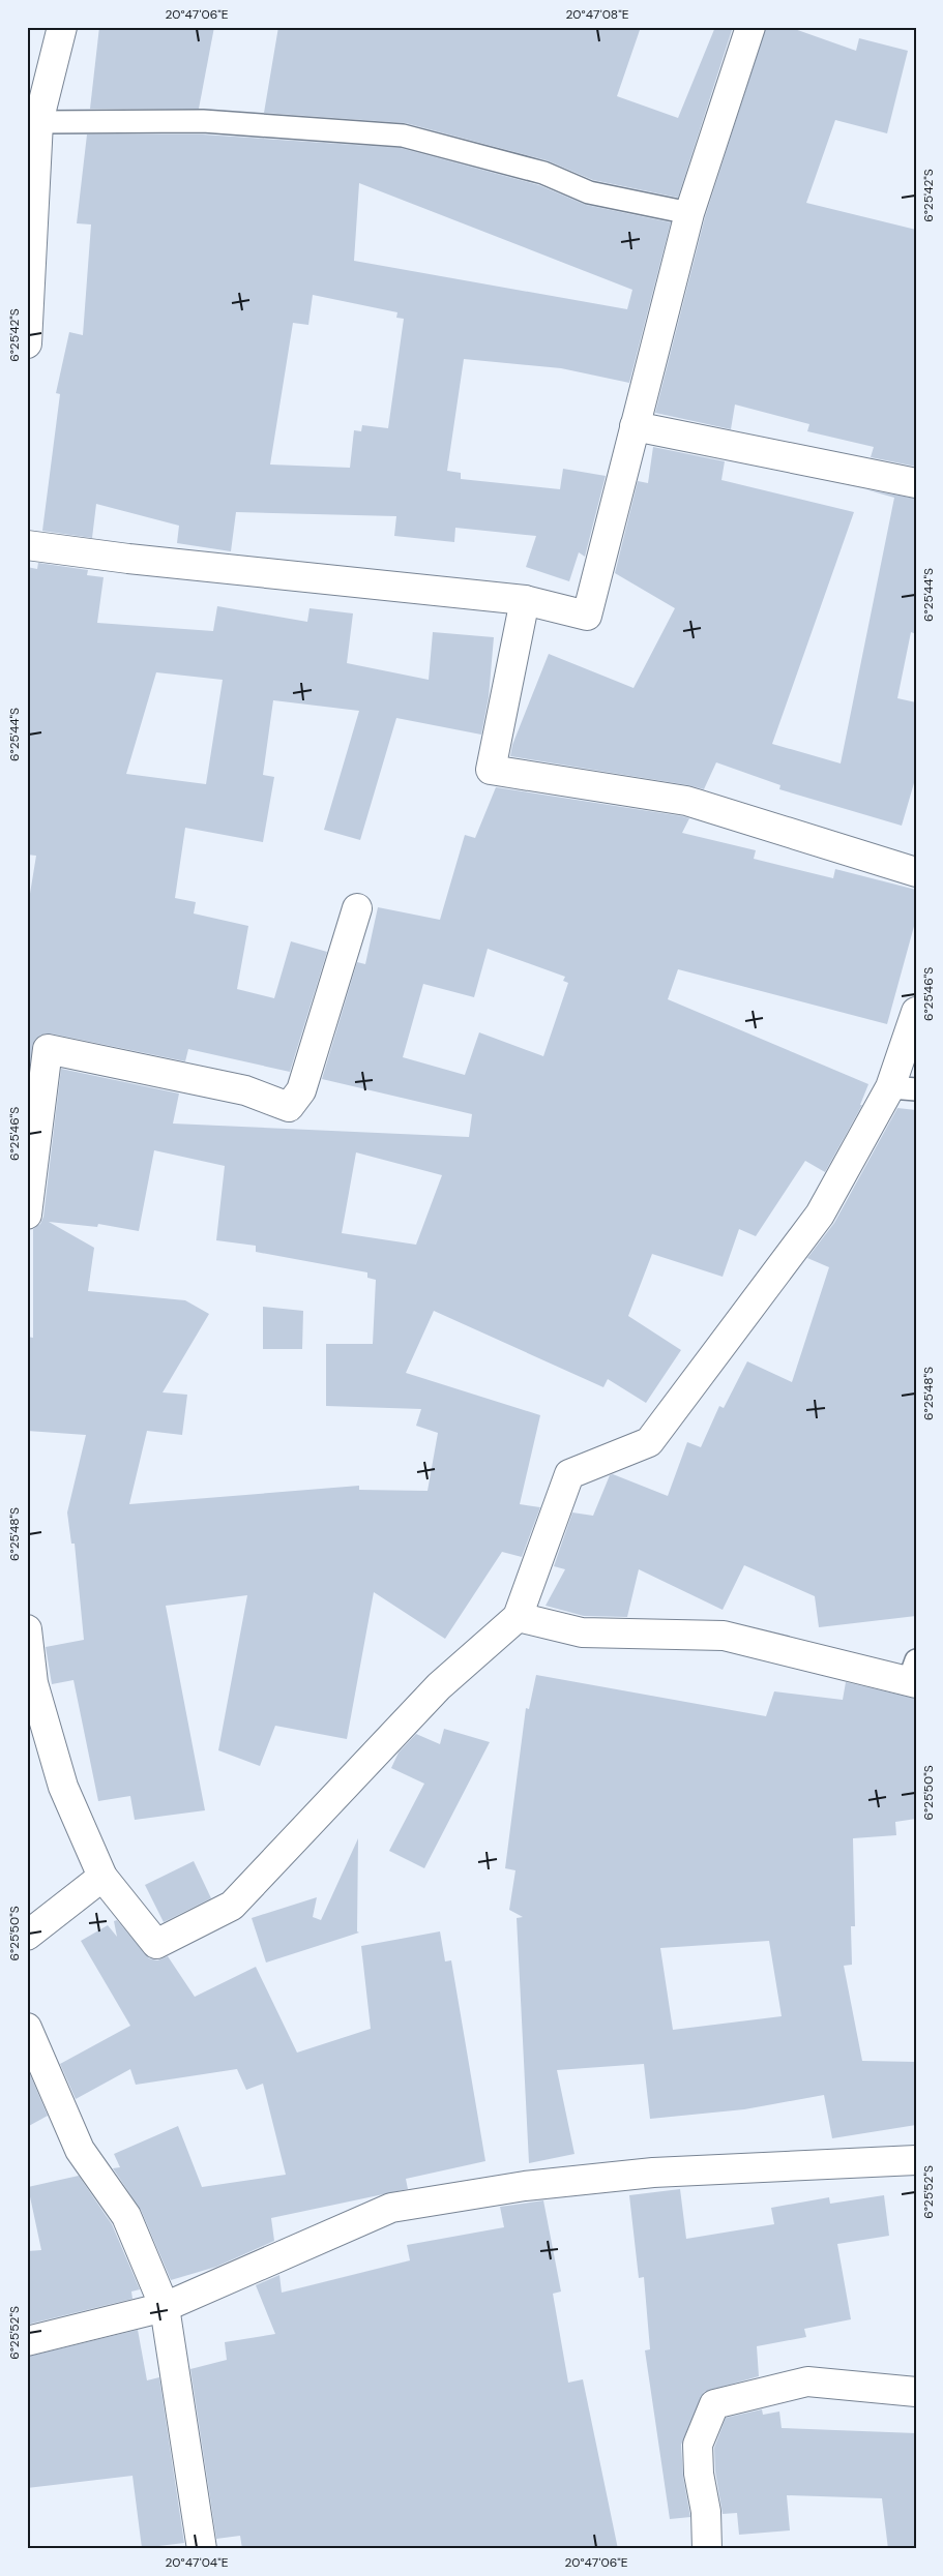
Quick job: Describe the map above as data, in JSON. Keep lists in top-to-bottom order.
{
  "coordinates": [
    "20°47'06\"E",
    "20°47'08\"E",
    "6°25'42\"S",
    "6°25'44\"S",
    "6°25'46\"S",
    "6°25'48\"S",
    "6°25'50\"S",
    "6°25'52\"S",
    "20°47'04\"E"
  ]
}
